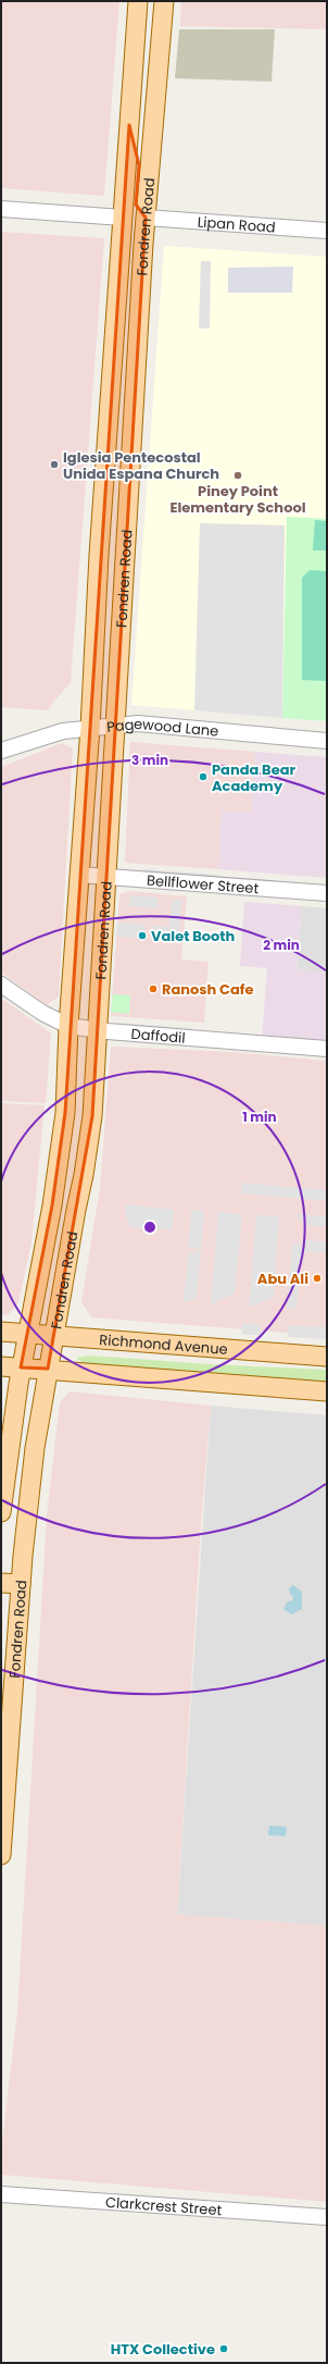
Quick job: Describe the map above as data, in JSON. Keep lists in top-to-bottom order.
{
  "streets": {
    "main road": ["Fondren Road", "Richmond Avenue"],
    "street": [
      "Lipan Road",
      "Pagewood Lane",
      "Bellflower Street",
      "Daffodil",
      "Clarkcrest Street"
    ]
  },
  "crossings": [
    ["Lipan Road", "Fondren Road"],
    ["Fondren Road", "Pagewood Lane"],
    ["Fondren Road", "Bellflower Street"],
    ["Fondren Road", "Daffodil"],
    ["Fondren Road", "Richmond Avenue"]
  ],
  "places": [
    "Iglesia Pentecostal Unida Espana Church",
    "Piney Point Elementary School",
    "Panda Bear Academy",
    "Valet Booth",
    "Ranosh Cafe",
    "Abu Ali",
    "HTX Collective"
  ],
  "rings": ["3 min", "2 min", "1 min"]
}
